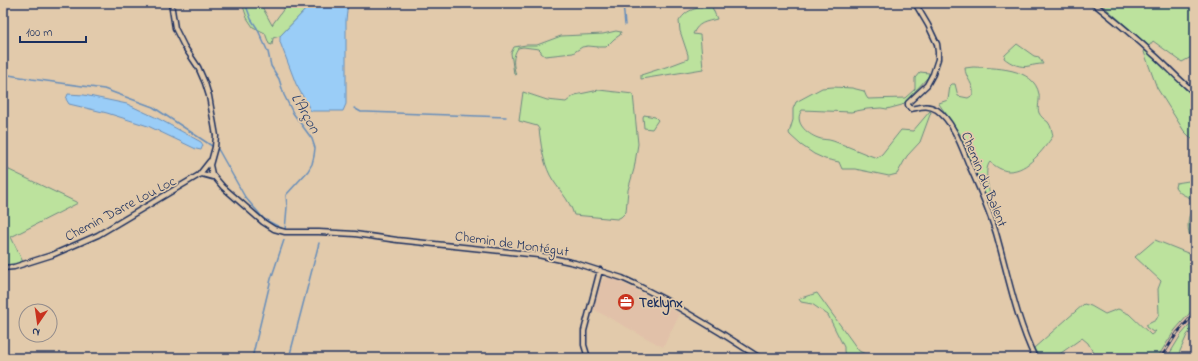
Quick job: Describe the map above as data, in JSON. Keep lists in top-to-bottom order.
{
  "streets": {
    "street": ["Chemin du Balent", "Chemin Darre Lou Loc", "Chemin de Montégut"]
  },
  "water": ["L'Arçon"],
  "places": {
    "office": ["Teklynx"]
  },
  "scale_bar": "100 m",
  "north": "bottom"
}
